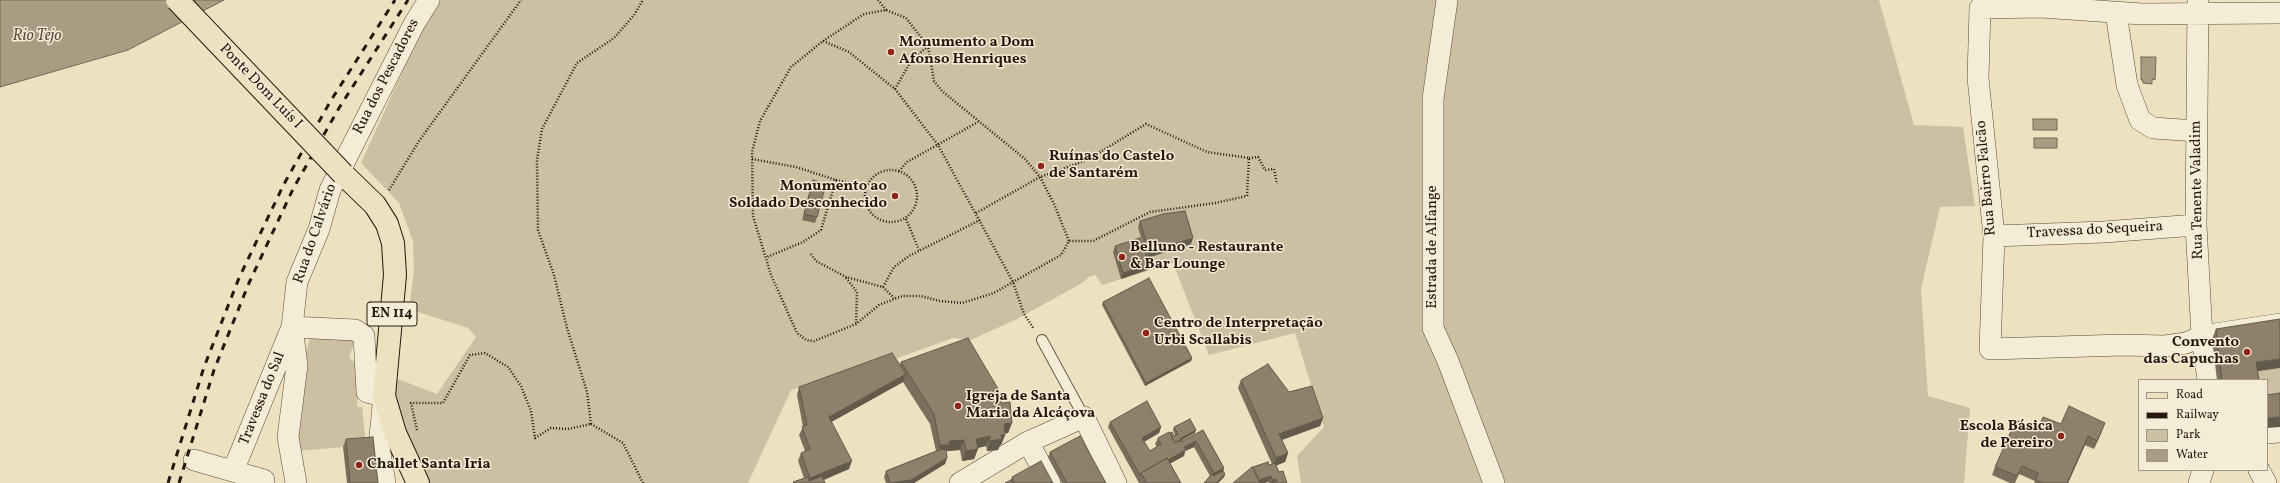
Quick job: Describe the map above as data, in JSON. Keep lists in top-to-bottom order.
{
  "streets": {
    "main road": ["Ponte Dom Luís I", "EN 114"],
    "street": [
      "Rua dos Pescadores",
      "Rua Bairro Falcão",
      "Rua Tenente Valadim",
      "Travessa do Sequeira",
      "Rua do Calvário",
      "Estrada de Alfange",
      "Travessa do Sal"
    ]
  },
  "crossings": [
    ["Rua dos Pescadores", "Ponte Dom Luís I"],
    ["Rua dos Pescadores", "Rua do Calvário"],
    ["Rua dos Pescadores", "EN 114"],
    ["Ponte Dom Luís I", "Rua do Calvário"],
    ["Ponte Dom Luís I", "EN 114"],
    ["Rua Bairro Falcão", "Rua Tenente Valadim"],
    ["Rua Bairro Falcão", "Travessa do Sequeira"],
    ["Rua Tenente Valadim", "Travessa do Sequeira"],
    ["Rua do Calvário", "EN 114"],
    ["Rua do Calvário", "Travessa do Sal"]
  ],
  "water": ["Rio Tejo"],
  "places": [
    "Monumento a Dom Afonso Henriques",
    "Ruínas do Castelo de Santarém",
    "Monumento ao Soldado Desconhecido",
    "Belluno - Restaurante & Bar Lounge",
    "Centro de Interpretação Urbi Scallabis",
    "Convento das Capuchas",
    "Igreja de Santa Maria da Alcáçova",
    "Escola Básica de Pereiro",
    "Challet Santa Iria"
  ],
  "legend": [
    "Road",
    "Railway",
    "Park",
    "Water"
  ]
}
